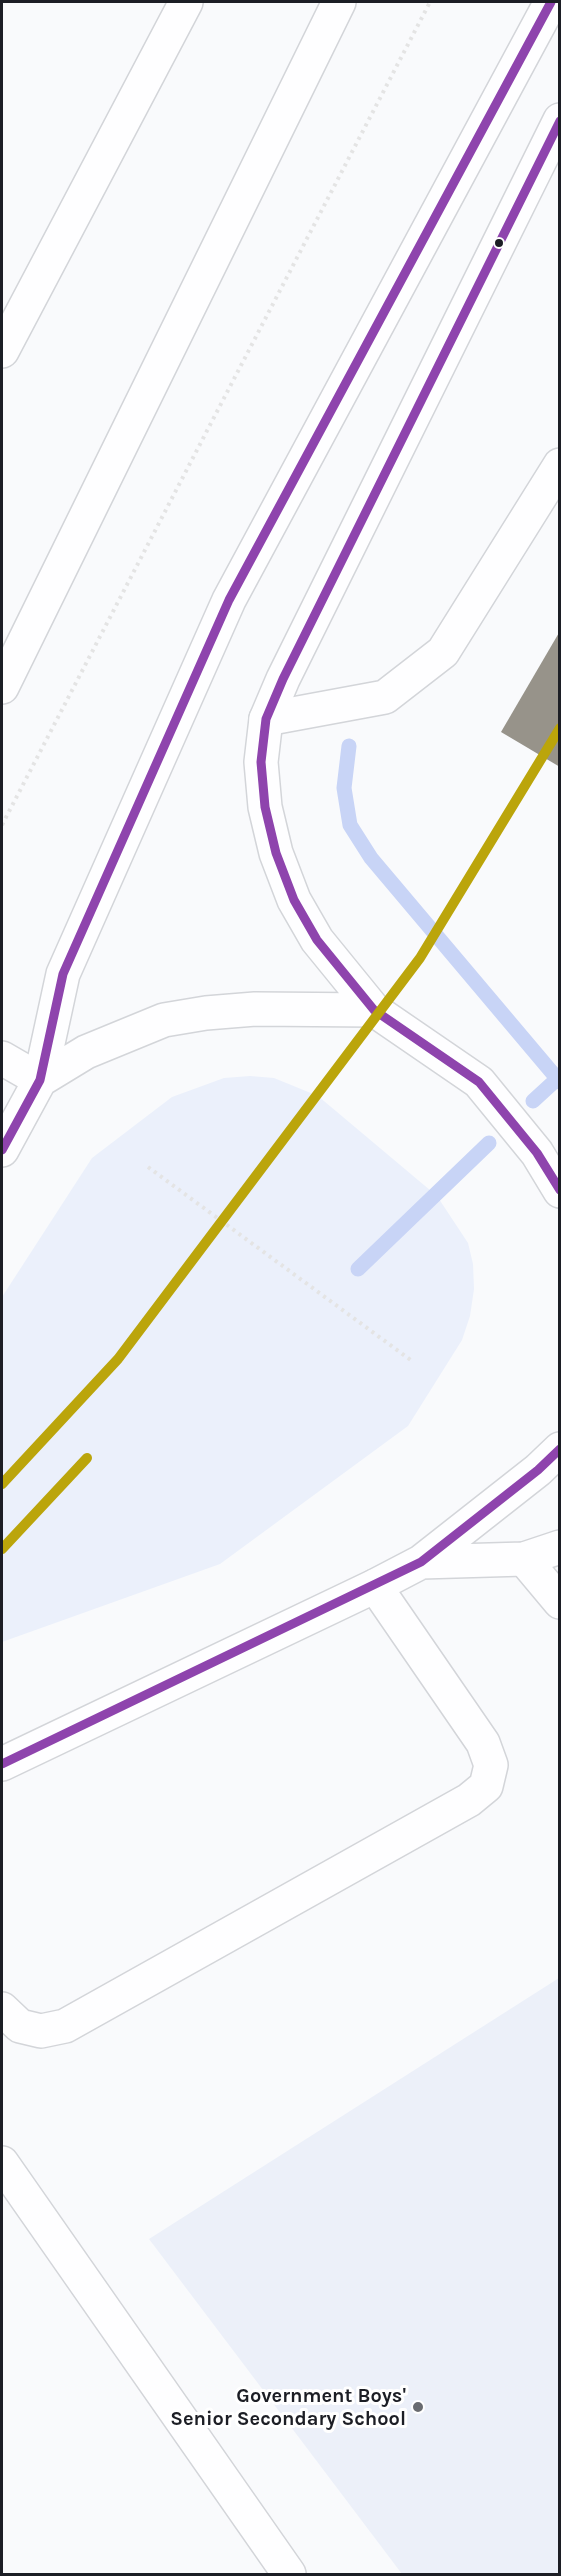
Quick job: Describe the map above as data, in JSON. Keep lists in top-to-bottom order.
{
  "places": ["Government Boys' Senior Secondary School"]
}
